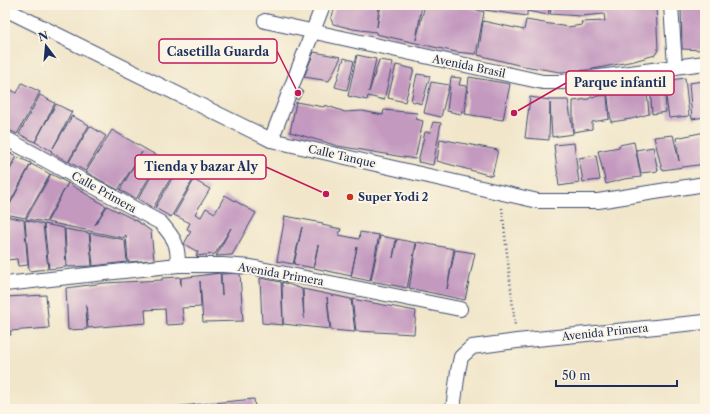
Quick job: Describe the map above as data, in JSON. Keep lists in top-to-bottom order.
{
  "streets": {
    "street": [
      "Avenida Brasil",
      "Calle Tanque",
      "Calle Primera",
      "Avenida Primera"
    ]
  },
  "crossings": [
    ["Calle Primera", "Avenida Primera"]
  ],
  "places": [
    "Casetilla Guarda",
    "Parque infantil",
    "Tienda y bazar Aly",
    "Super Yodi 2"
  ],
  "scale_bar": "50 m",
  "north": "top"
}
